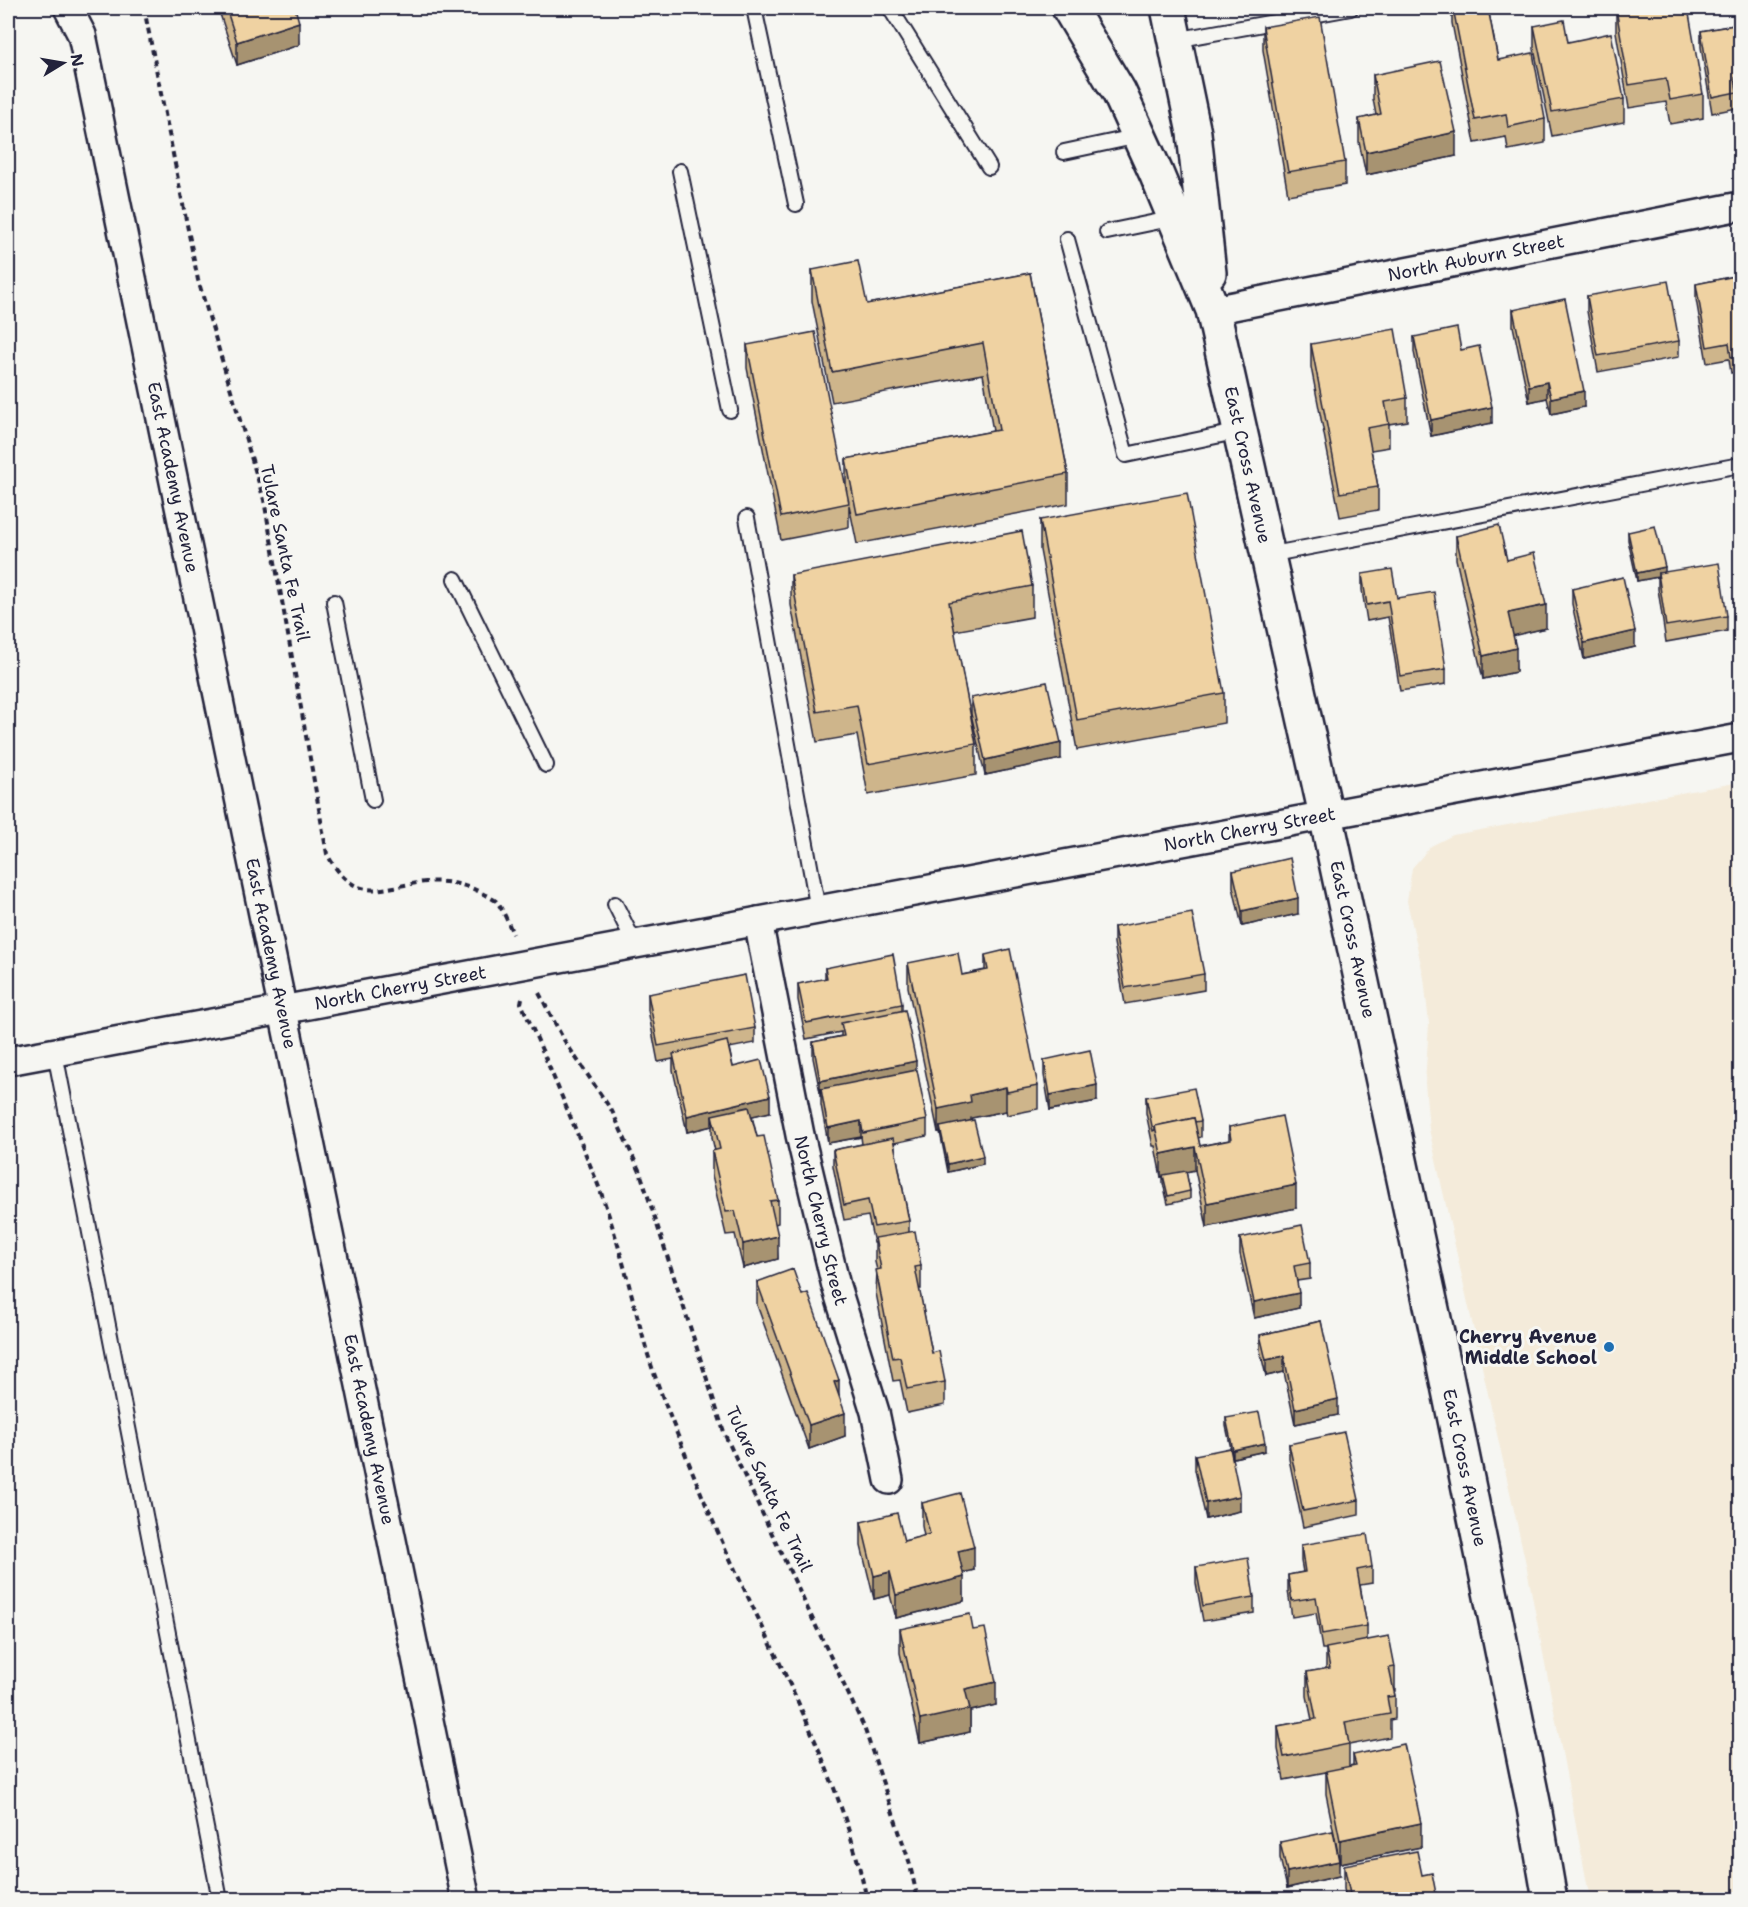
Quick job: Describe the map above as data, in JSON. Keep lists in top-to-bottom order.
{
  "streets": {
    "street": [
      "North Auburn Street",
      "East Cross Avenue",
      "East Academy Avenue",
      "North Cherry Street"
    ],
    "path": ["Tulare Santa Fe Trail"]
  },
  "crossings": [
    ["North Auburn Street", "East Cross Avenue"],
    ["East Cross Avenue", "North Cherry Street"],
    ["East Academy Avenue", "North Cherry Street"],
    ["Tulare Santa Fe Trail", "North Cherry Street"]
  ],
  "places": ["Cherry Avenue Middle School"],
  "north": "right"
}
